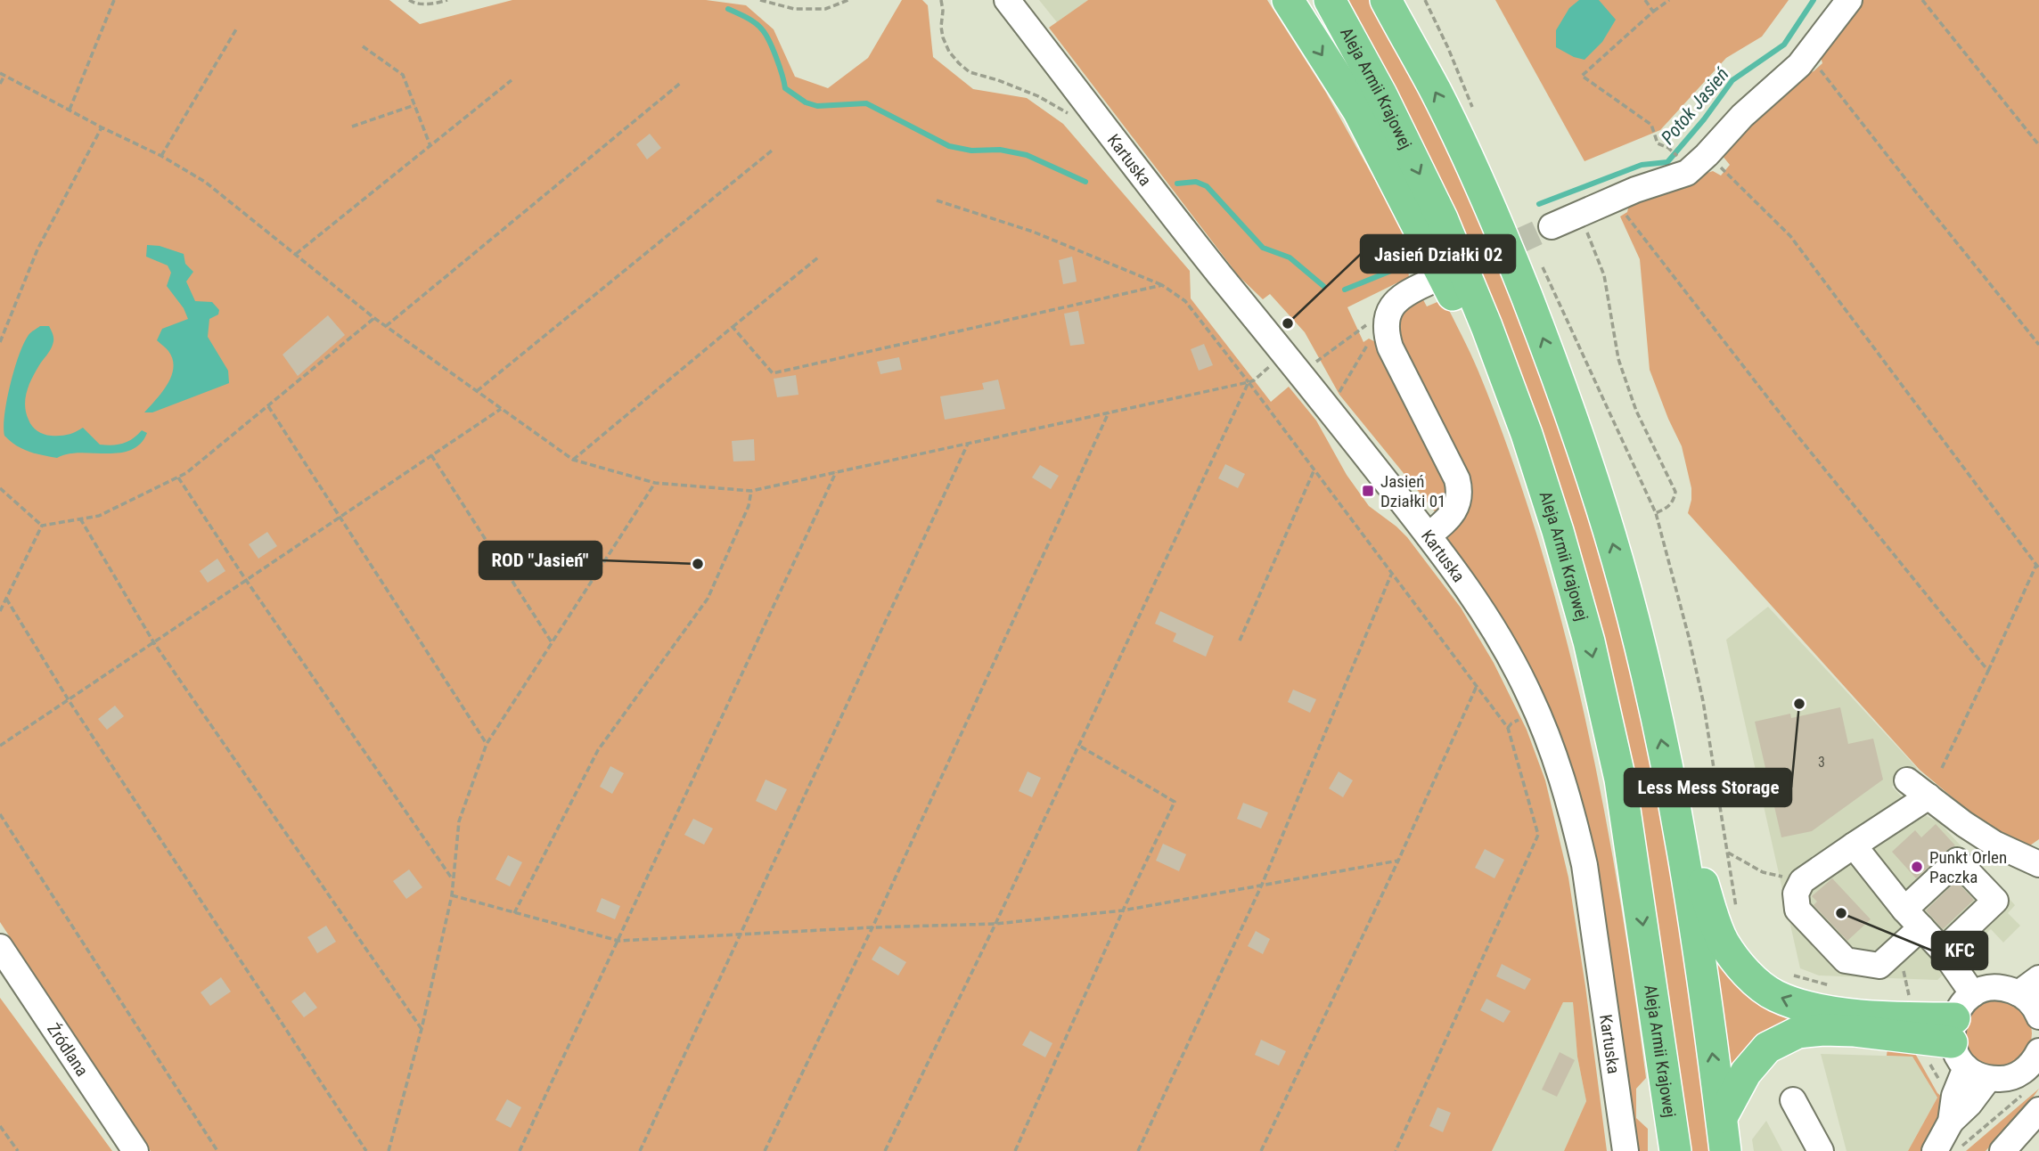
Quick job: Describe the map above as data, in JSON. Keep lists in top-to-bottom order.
{
  "streets": {
    "main road": ["Aleja Armii Krajowej"],
    "street": ["Kartuska", "Źródlana"]
  },
  "water": ["Potok Jasień"],
  "places": {
    "other": [
      "Jasień Działki 02",
      "ROD \"Jasień\"",
      "Less Mess Storage",
      "Punkt Orlen Paczka",
      "KFC"
    ],
    "transit": ["Jasień Działki 01"]
  },
  "house_numbers": ["3"]
}
